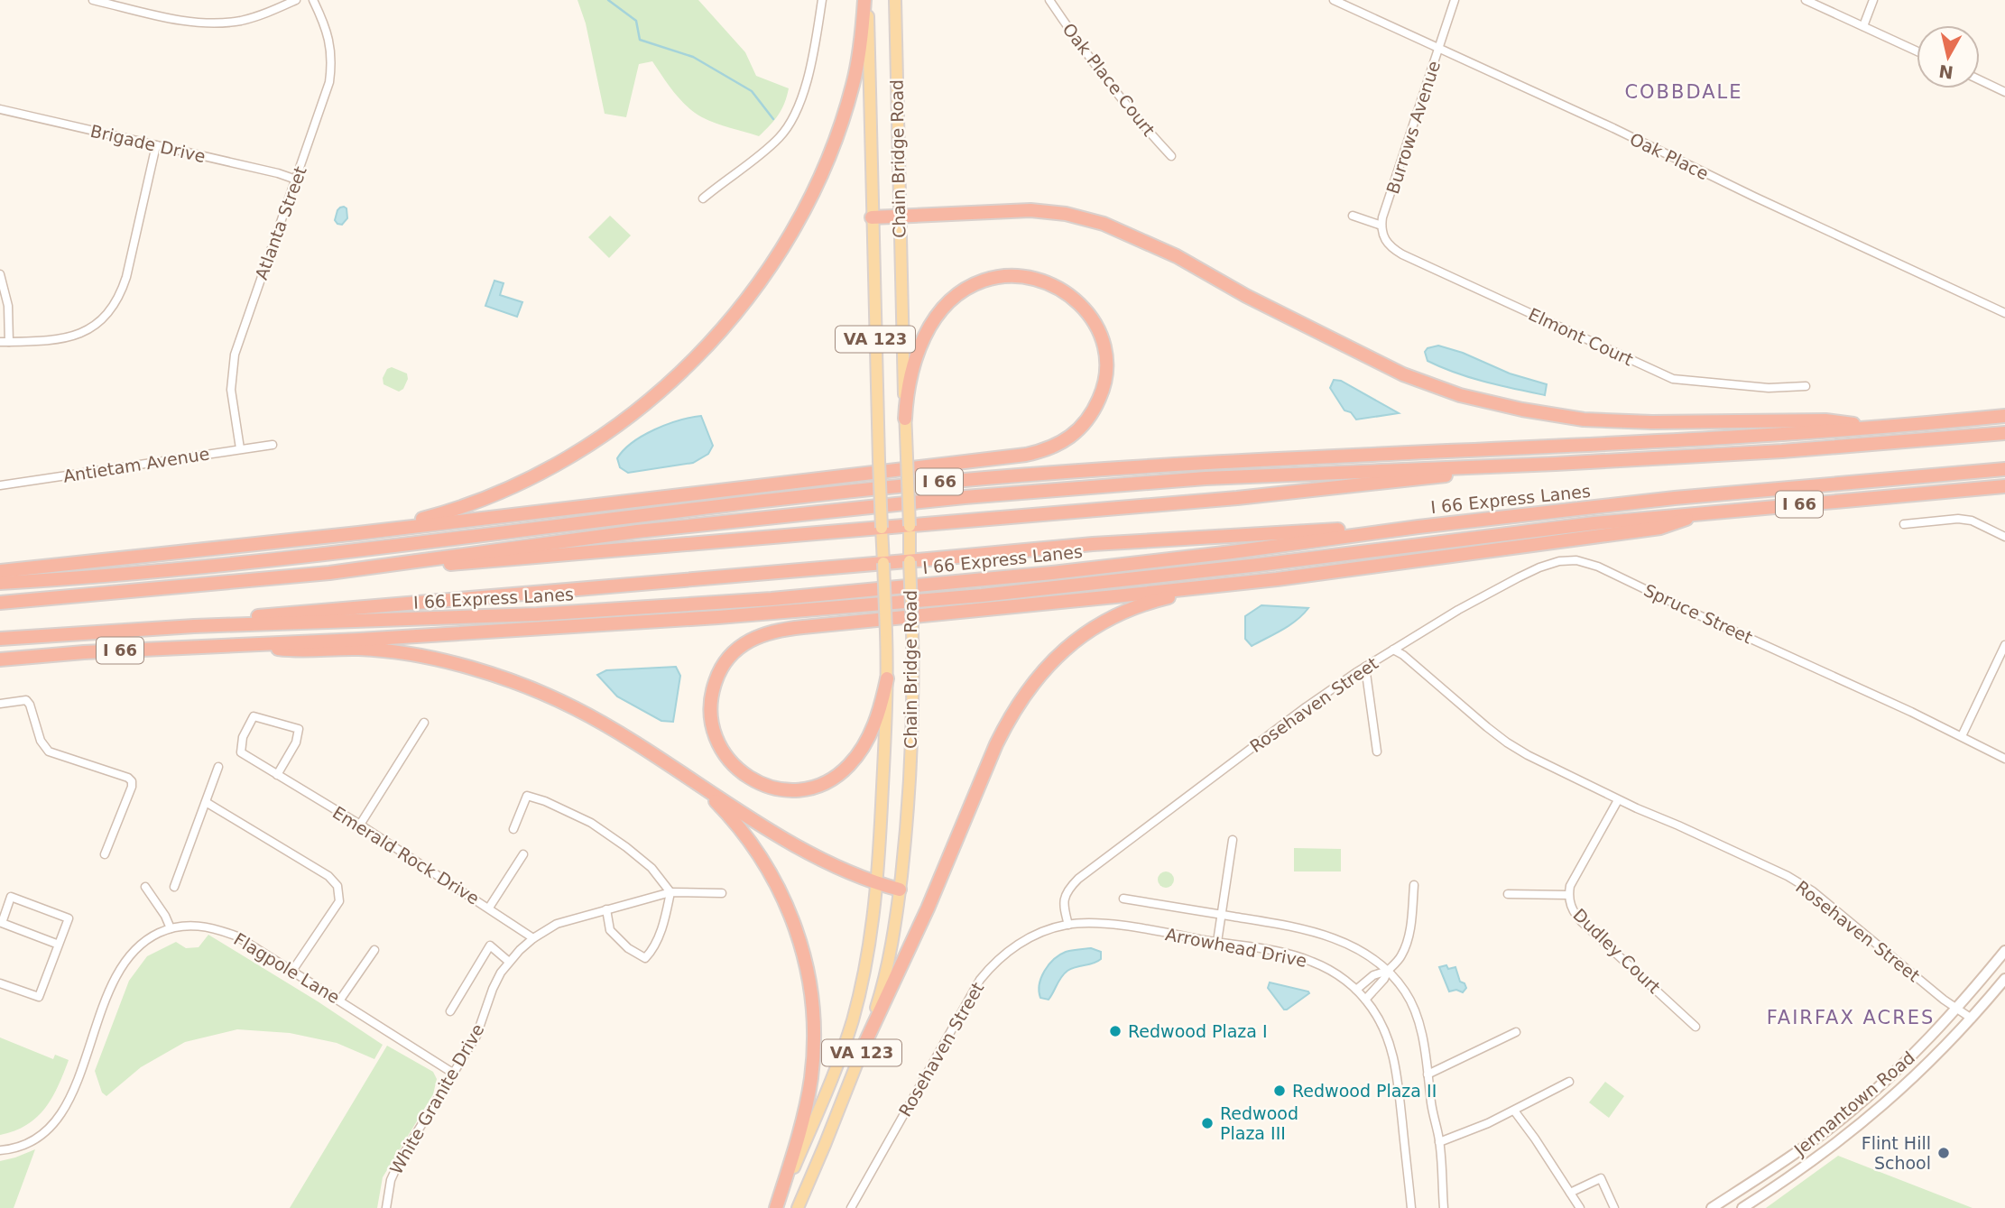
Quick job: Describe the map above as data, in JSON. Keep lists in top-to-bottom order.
{
  "streets": {
    "highway": ["I 66", "I 66 Express Lanes"],
    "main road": ["Chain Bridge Road", "VA 123", "Jermantown Road"],
    "street": [
      "Oak Place Court",
      "Burrows Avenue",
      "Brigade Drive",
      "Oak Place",
      "Atlanta Street",
      "Elmont Court",
      "Antietam Avenue",
      "Spruce Street",
      "Rosehaven Street",
      "Emerald Rock Drive",
      "Arrowhead Drive",
      "Dudley Court",
      "Flagpole Lane",
      "White Granite Drive"
    ]
  },
  "crossings": [
    ["Burrows Avenue", "Oak Place"],
    ["Burrows Avenue", "Elmont Court"],
    ["Brigade Drive", "Atlanta Street"],
    ["Atlanta Street", "Antietam Avenue"],
    ["Spruce Street", "Rosehaven Street"],
    ["Rosehaven Street", "Arrowhead Drive"],
    ["Rosehaven Street", "Dudley Court"],
    ["Rosehaven Street", "Jermantown Road"],
    ["Emerald Rock Drive", "White Granite Drive"],
    ["Flagpole Lane", "White Granite Drive"]
  ],
  "districts": ["COBBDALE", "FAIRFAX ACRES"],
  "places": [
    "Redwood Plaza I",
    "Redwood Plaza II",
    "Redwood Plaza III",
    "Flint Hill School"
  ],
  "north": "bottom"
}
